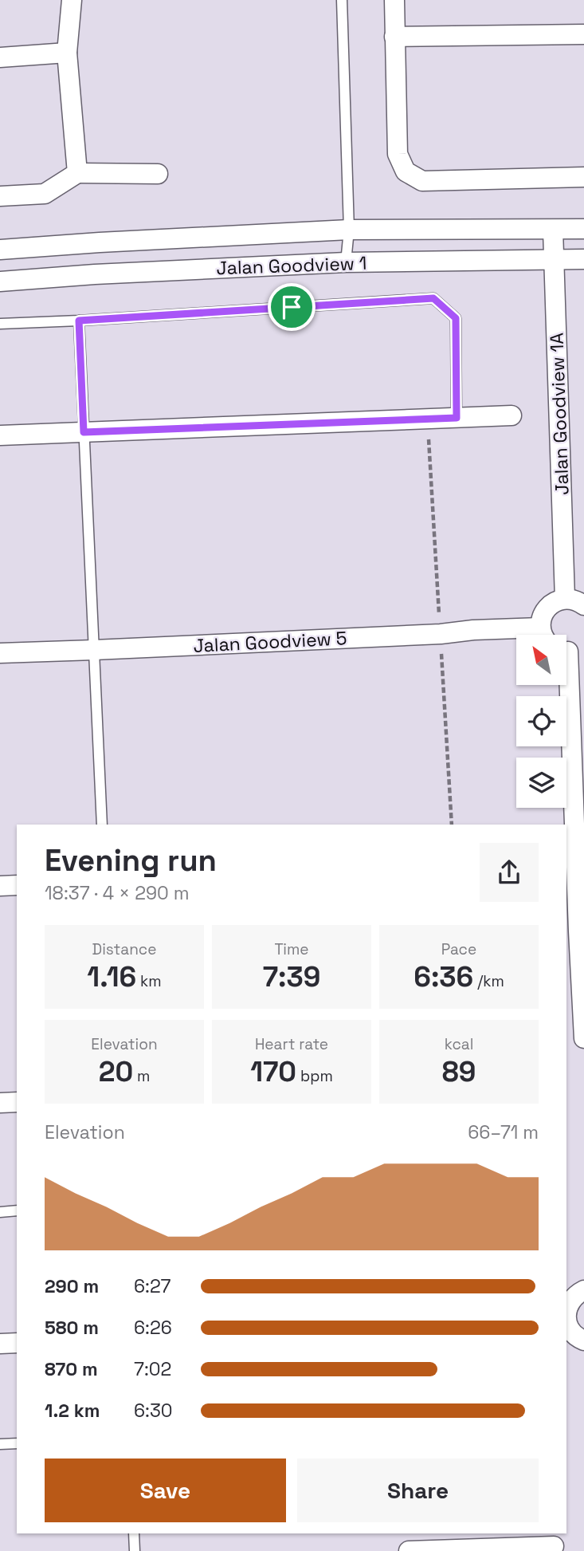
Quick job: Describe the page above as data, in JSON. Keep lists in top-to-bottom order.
{
  "streets": {
    "street": ["Jalan Goodview 1", "Jalan Goodview 1A", "Jalan Goodview 5"]
  },
  "crossings": [
    ["Jalan Goodview 1", "Jalan Goodview 1A"]
  ],
  "north": "top left",
  "page": {
    "heading": ["Evening run", "18:37 · 4 × 290 m"],
    "stats": [
      ["Distance", "1.16 km"],
      ["Time", "7:39"],
      ["Pace", "6:36 /km"],
      ["Elevation", "20 m"],
      ["Heart rate", "170 bpm"],
      ["kcal", "89"]
    ],
    "chart": ["Elevation", "66–71 m"],
    "list": [
      {
        "name": "290 m",
        "note": "6:27"
      },
      {
        "name": "580 m",
        "note": "6:26"
      },
      {
        "name": "870 m",
        "note": "7:02"
      },
      {
        "name": "1.2 km",
        "note": "6:30"
      }
    ],
    "buttons": ["Save", "Share"]
  }
}
